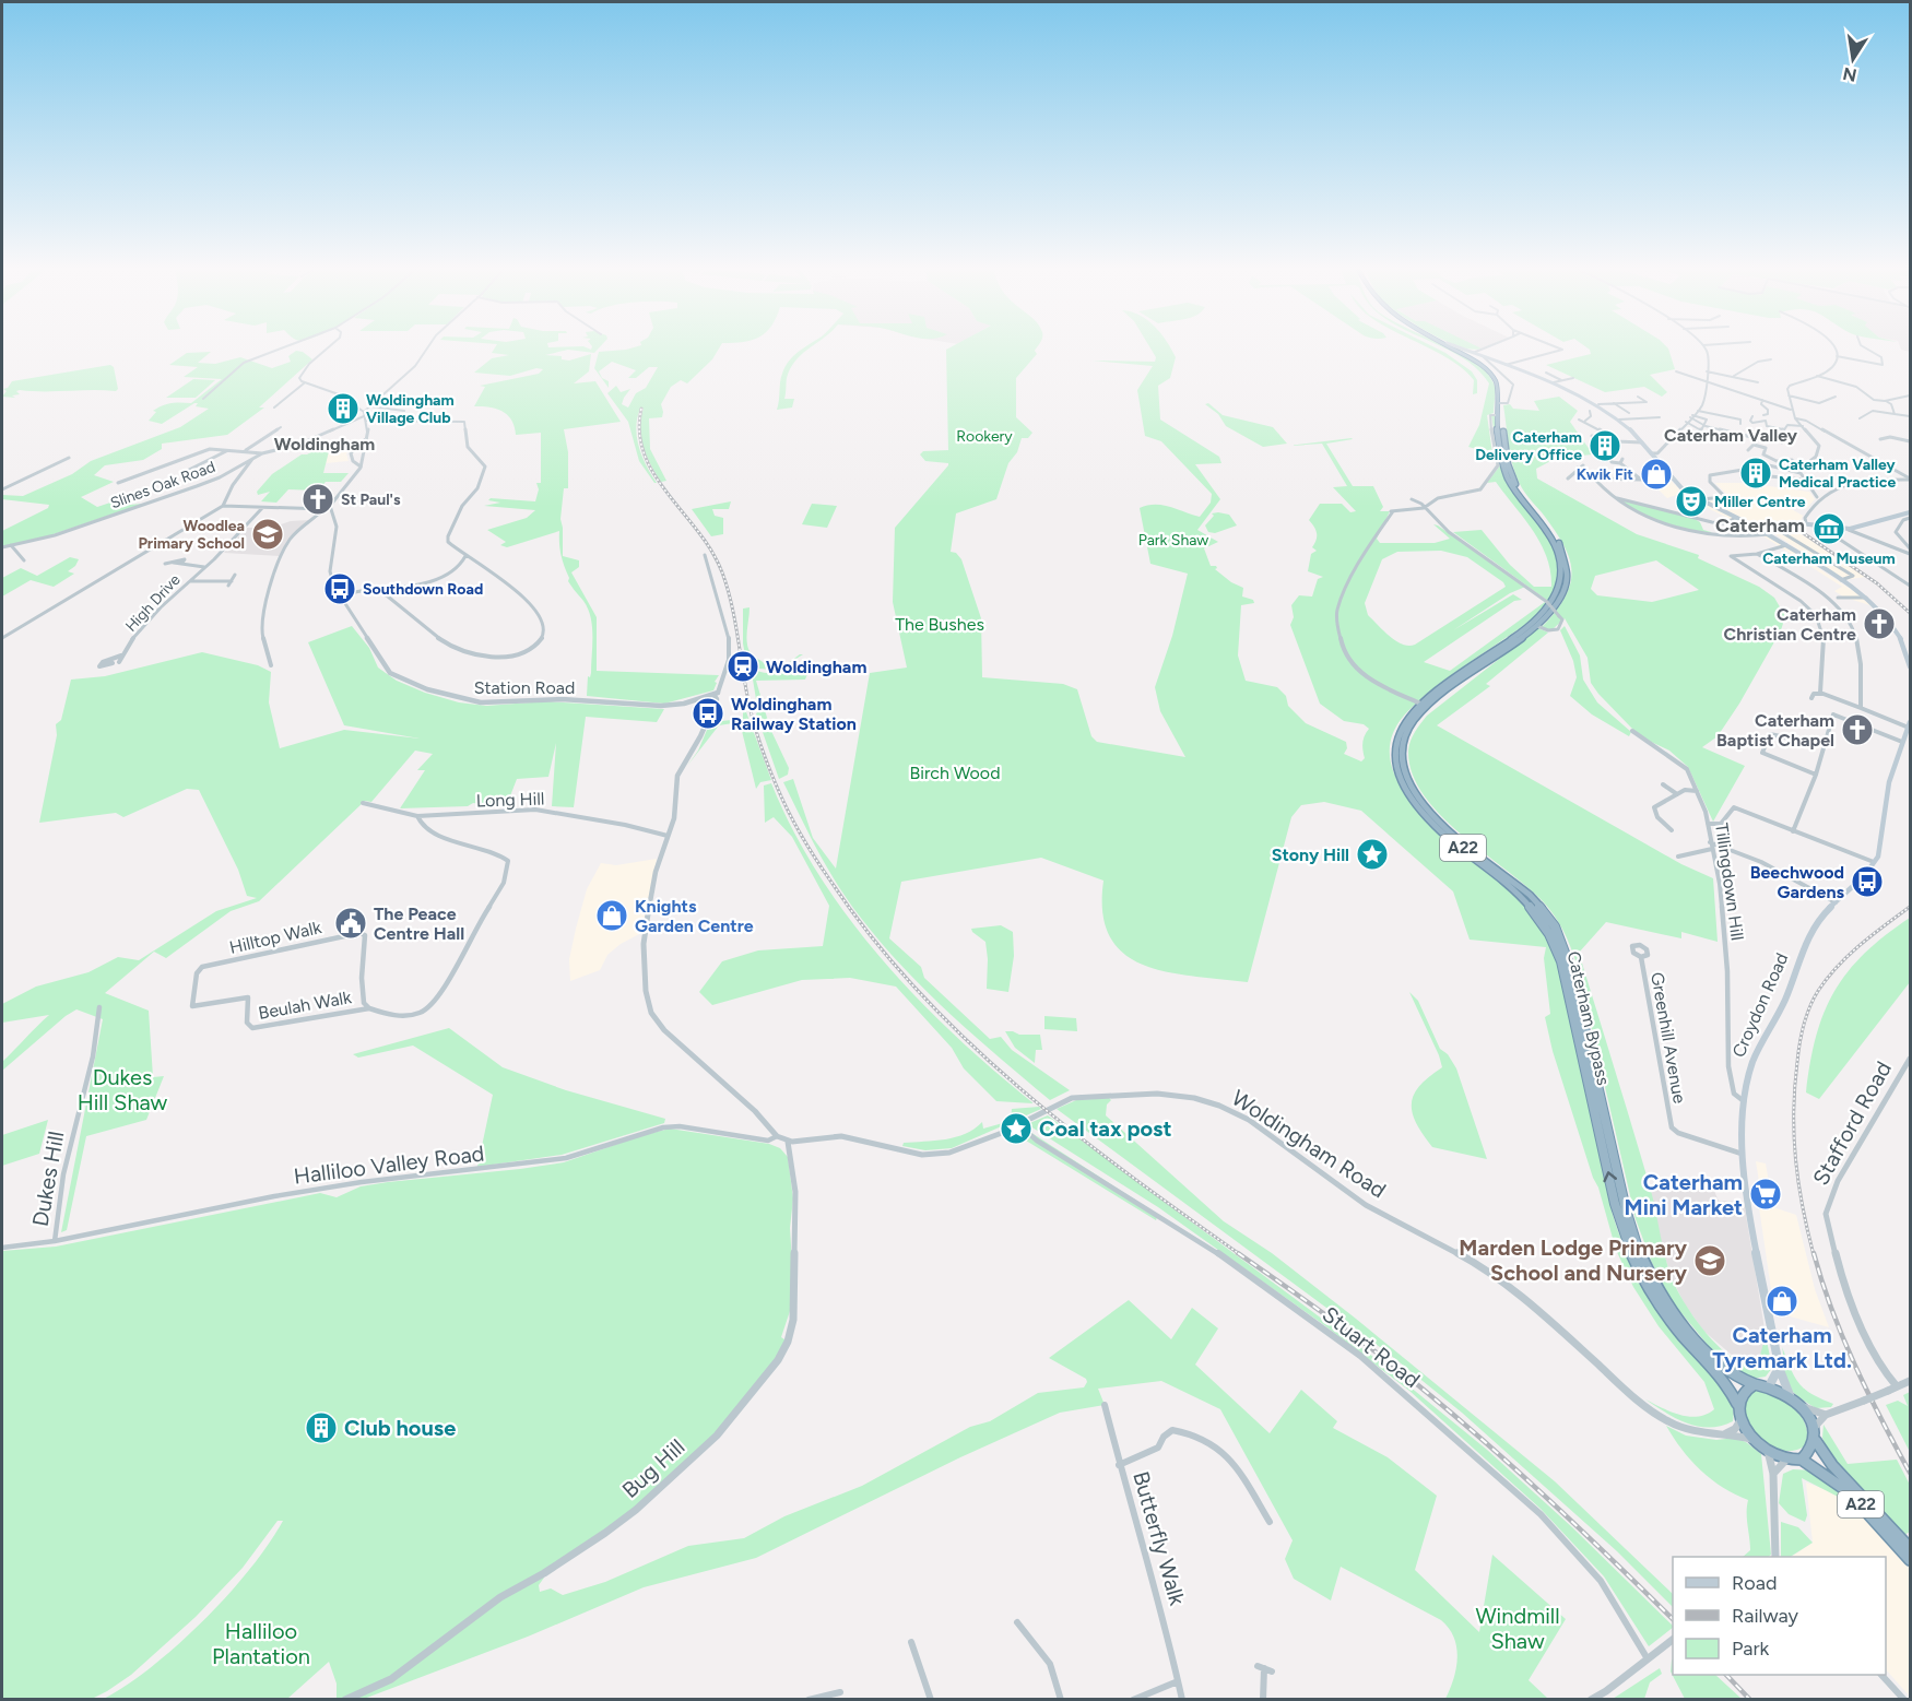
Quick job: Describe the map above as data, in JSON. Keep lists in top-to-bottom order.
{
  "streets": {
    "highway": ["A22", "Caterham Bypass"],
    "main road": ["Croydon Road"],
    "street": [
      "Slines Oak Road",
      "High Drive",
      "Station Road",
      "Long Hill",
      "Tillingdown Hill",
      "Hilltop Walk",
      "Beulah Walk",
      "Greenhill Avenue",
      "Stafford Road",
      "Woldingham Road",
      "Halliloo Valley Road",
      "Dukes Hill",
      "Stuart Road",
      "Bug Hill",
      "Butterfly Walk"
    ]
  },
  "crossings": [
    ["A22", "Croydon Road"],
    ["A22", "Caterham Bypass"],
    ["A22", "Woldingham Road"],
    ["Tillingdown Hill", "Croydon Road"],
    ["Hilltop Walk", "Beulah Walk"],
    ["Croydon Road", "Caterham Bypass"],
    ["Croydon Road", "Greenhill Avenue"],
    ["Croydon Road", "Woldingham Road"],
    ["Caterham Bypass", "Woldingham Road"],
    ["Woldingham Road", "Stuart Road"],
    ["Woldingham Road", "Bug Hill"],
    ["Halliloo Valley Road", "Dukes Hill"]
  ],
  "districts": ["Caterham Valley", "Woldingham", "Caterham"],
  "parks": [
    "Rookery",
    "Park Shaw",
    "The Bushes",
    "Birch Wood",
    "Dukes Hill Shaw",
    "Windmill Shaw",
    "Halliloo Plantation"
  ],
  "places": {
    "building": [
      "Woldingham Village Club",
      "Caterham Delivery Office",
      "Caterham Valley Medical Practice",
      "Club house"
    ],
    "shop": ["Kwik Fit", "Knights Garden Centre", "Caterham Tyremark Ltd."],
    "church": ["St Paul's", "Caterham Christian Centre", "Caterham Baptist Chapel"],
    "theatre": ["Miller Centre"],
    "museum": ["Caterham Museum"],
    "school or university": ["Woodlea Primary School", "Marden Lodge Primary School and Nursery"],
    "bus stop": ["Southdown Road", "Woldingham Railway Station", "Beechwood Gardens"],
    "station": ["Woldingham"],
    "place": ["Stony Hill", "Coal tax post"],
    "public building": ["The Peace Centre Hall"],
    "supermarket": ["Caterham Mini Market"]
  },
  "legend": ["Road", "Railway", "Park"],
  "north": "bottom"
}
